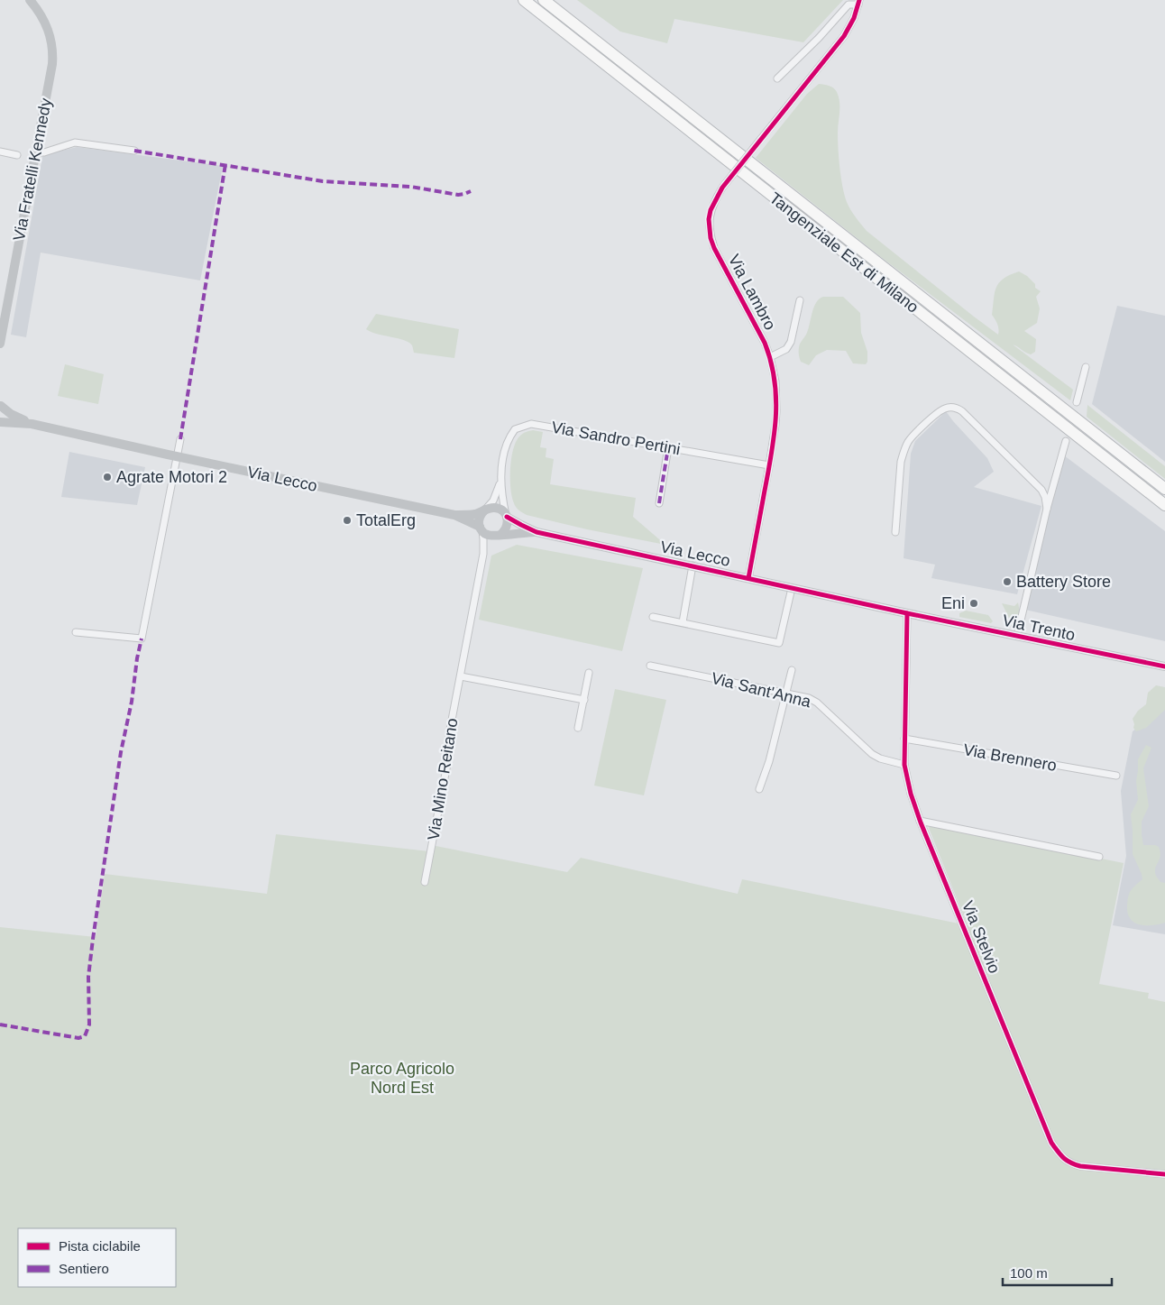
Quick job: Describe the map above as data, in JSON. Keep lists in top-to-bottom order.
{
  "streets": {
    "highway": ["Tangenziale Est di Milano"],
    "street": [
      "Via Fratelli Kennedy",
      "Via Lambro",
      "Via Sandro Pertini",
      "Via Lecco",
      "Via Trento",
      "Via Sant'Anna",
      "Via Brennero",
      "Via Mino Reitano",
      "Via Stelvio"
    ]
  },
  "crossings": [
    ["Via Lambro", "Via Sandro Pertini"],
    ["Via Lambro", "Via Lecco"],
    ["Via Lecco", "Via Trento"],
    ["Via Lecco", "Via Mino Reitano"],
    ["Via Lecco", "Via Stelvio"],
    ["Via Trento", "Via Stelvio"],
    ["Via Sant'Anna", "Via Stelvio"],
    ["Via Brennero", "Via Stelvio"]
  ],
  "parks": ["Parco Agricolo Nord Est"],
  "places": [
    "Agrate Motori 2",
    "TotalErg",
    "Battery Store",
    "Eni"
  ],
  "legend": ["Pista ciclabile", "Sentiero"],
  "scale_bar": "100 m"
}
